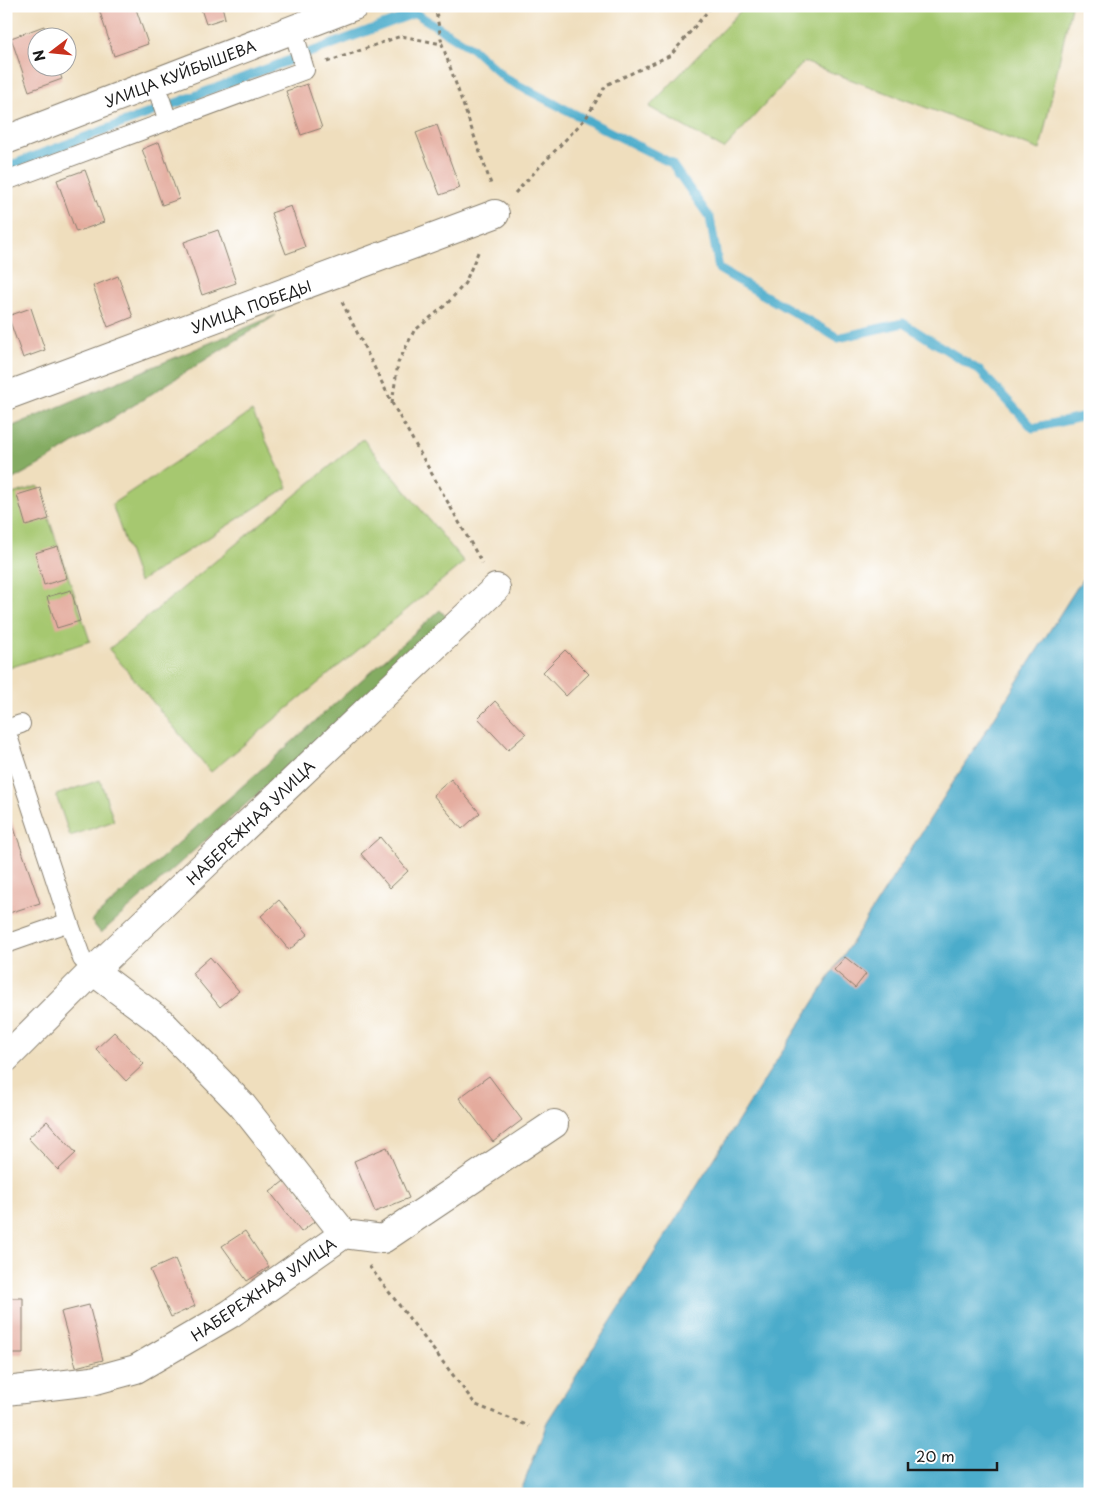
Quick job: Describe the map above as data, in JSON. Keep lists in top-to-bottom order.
{
  "streets": {
    "street": ["УЛИЦА КУЙБЫШЕВА", "УЛИЦА ПОБЕДЫ", "НАБЕРЕЖНАЯ УЛИЦА"]
  },
  "scale_bar": "20 m",
  "north": "left"
}
